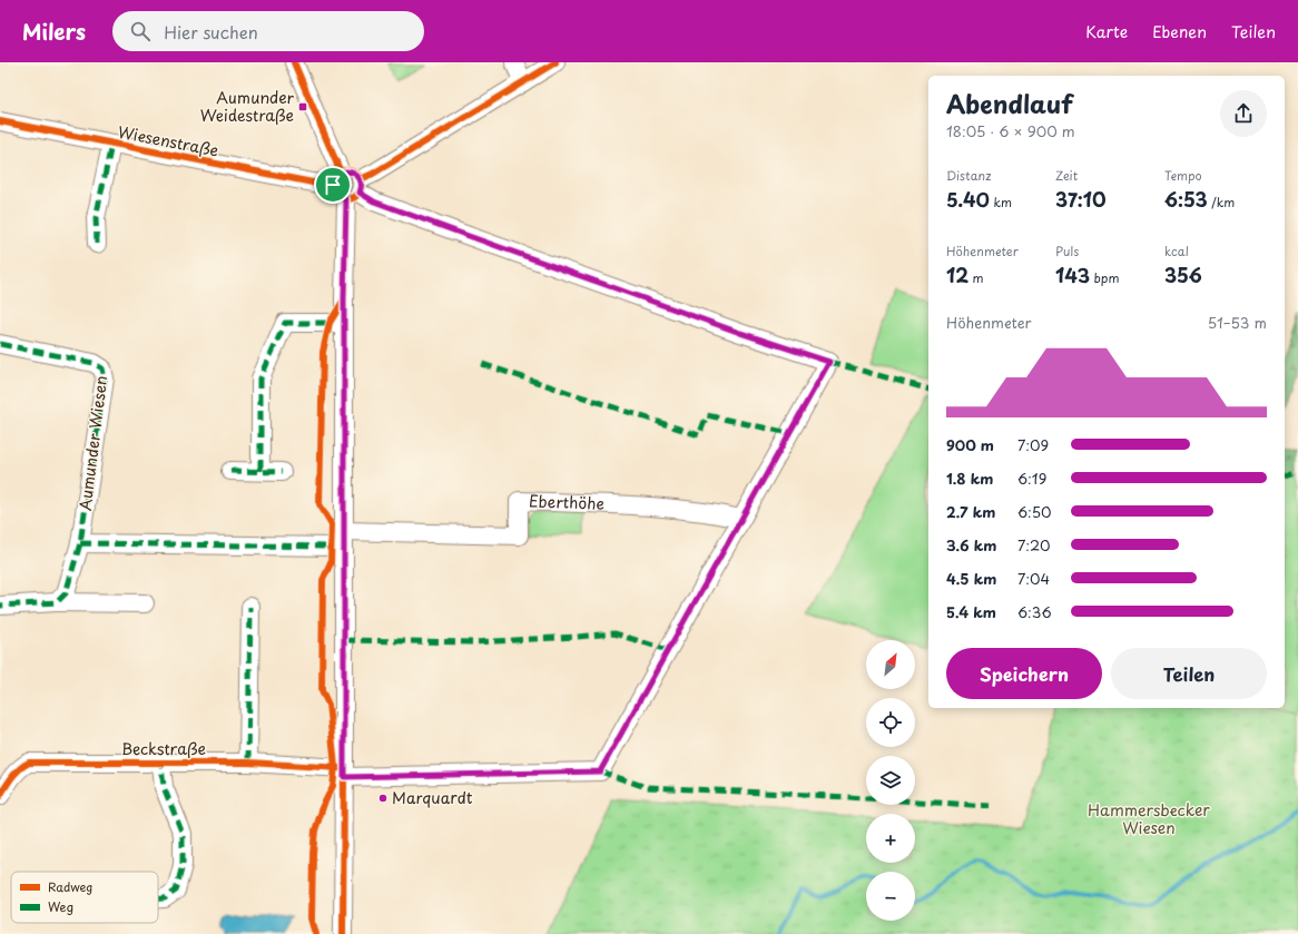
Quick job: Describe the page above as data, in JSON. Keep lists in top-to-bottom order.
{
  "streets": {
    "street": [
      "Wiesenstraße",
      "Aumunder Wiesen",
      "Eberthöhe",
      "Beckstraße"
    ]
  },
  "crossings": [
    ["Eberthöhe", "Beckstraße"]
  ],
  "parks": ["Hammersbecker Wiesen"],
  "places": {
    "transit": ["Aumunder Weidestraße"],
    "other": ["Marquardt"]
  },
  "legend": ["Radweg", "Weg"],
  "north": "top right",
  "page": {
    "header": "Milers",
    "search": "Hier suchen",
    "nav": ["Karte", "Ebenen", "Teilen"],
    "heading": ["Abendlauf", "18:05 · 6 × 900 m"],
    "stats": [
      ["Distanz", "5.40 km"],
      ["Zeit", "37:10"],
      ["Tempo", "6:53 /km"],
      ["Höhenmeter", "12 m"],
      ["Puls", "143 bpm"],
      ["kcal", "356"]
    ],
    "chart": ["Höhenmeter", "51–53 m"],
    "list": [
      {
        "name": "900 m",
        "note": "7:09"
      },
      {
        "name": "1.8 km",
        "note": "6:19"
      },
      {
        "name": "2.7 km",
        "note": "6:50"
      },
      {
        "name": "3.6 km",
        "note": "7:20"
      },
      {
        "name": "4.5 km",
        "note": "7:04"
      },
      {
        "name": "5.4 km",
        "note": "6:36"
      }
    ],
    "buttons": ["Speichern", "Teilen"],
    "map_buttons": ["+", "−"]
  }
}
